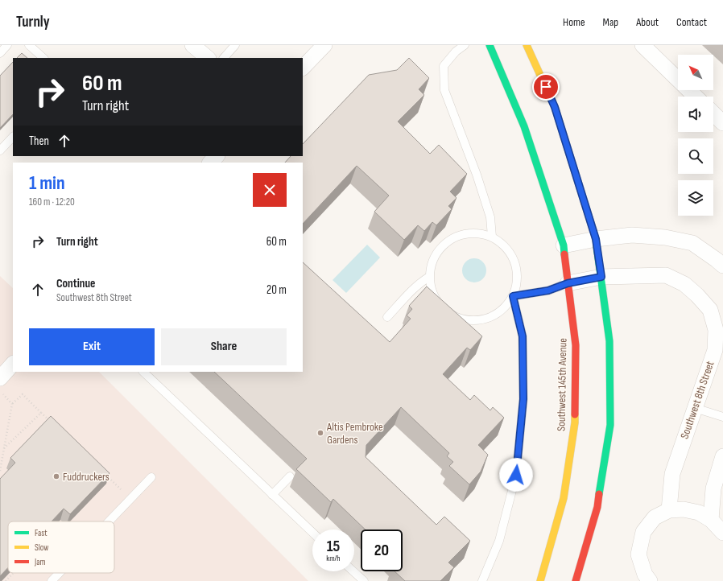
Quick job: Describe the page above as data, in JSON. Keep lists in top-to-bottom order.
{
  "streets": {
    "street": ["Southwest 145th Avenue", "Southwest 8th Street"]
  },
  "crossings": [
    ["Southwest 145th Avenue", "Southwest 8th Street"]
  ],
  "places": ["Altis Pembroke Gardens", "Fuddruckers"],
  "legend": ["Fast", "Slow", "Jam"],
  "north": "top left",
  "page": {
    "header": "Turnly",
    "nav": [
      "Home",
      "Map",
      "About",
      "Contact"
    ],
    "turn": ["60 m", "Turn right"],
    "then": "Then",
    "heading": ["1 min", "160 m · 12:20"],
    "list": [
      {
        "name": "Turn right",
        "value": "60 m"
      },
      {
        "name": "Continue",
        "note": "Southwest 8th Street",
        "value": "20 m"
      }
    ],
    "buttons": ["Exit", "Share"],
    "speed": "15 km/h",
    "limit": "20"
  }
}
